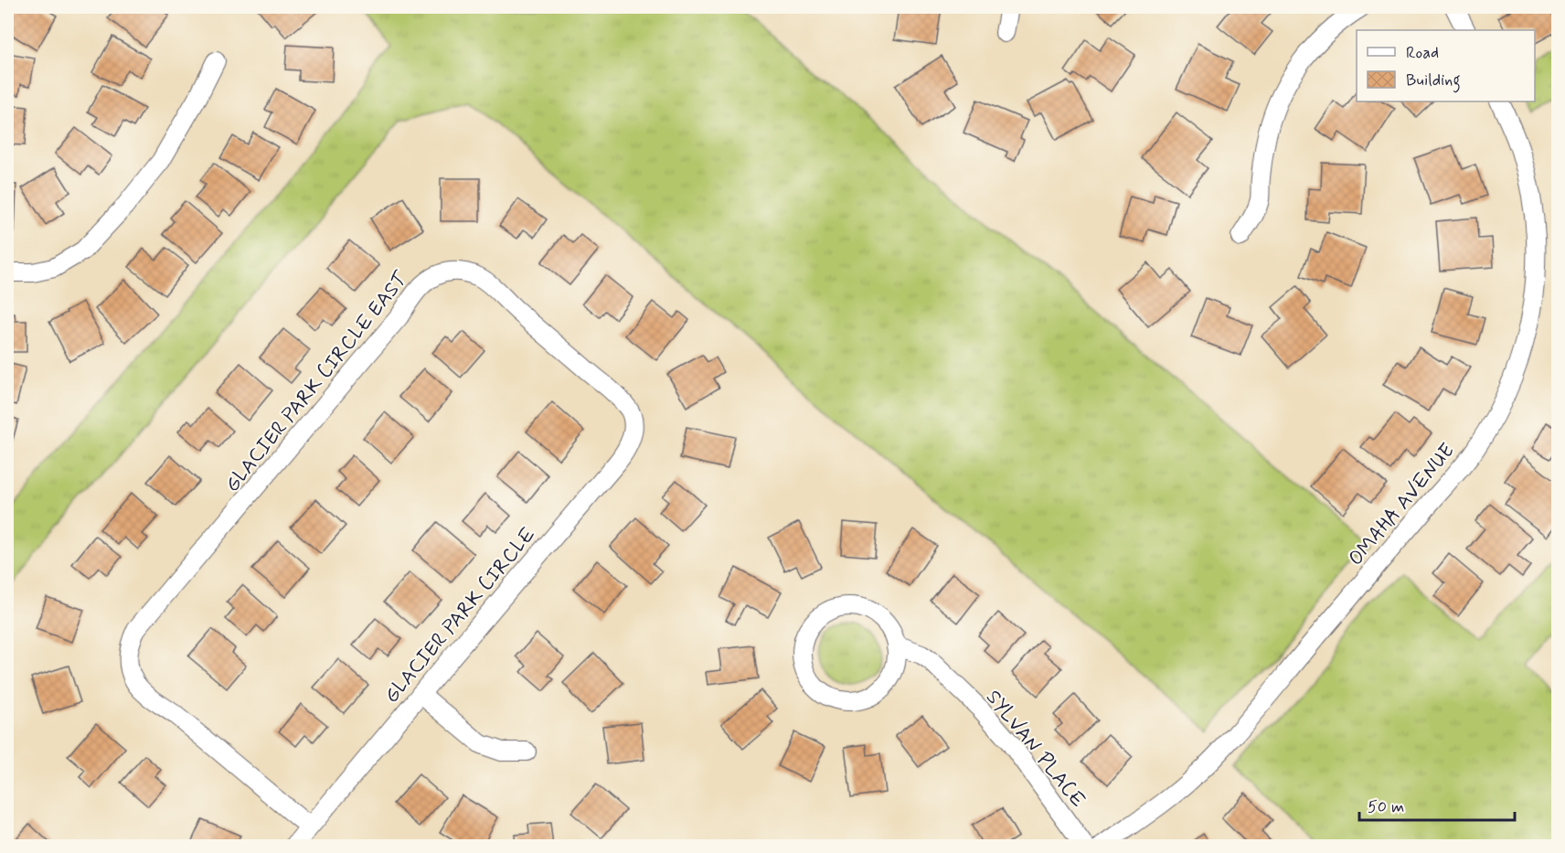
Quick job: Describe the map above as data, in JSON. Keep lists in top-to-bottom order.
{
  "streets": {
    "street": [
      "GLACIER PARK CIRCLE EAST",
      "OMAHA AVENUE",
      "GLACIER PARK CIRCLE",
      "SYLVAN PLACE"
    ]
  },
  "crossings": [
    ["GLACIER PARK CIRCLE EAST", "GLACIER PARK CIRCLE"]
  ],
  "legend": ["Road", "Building"],
  "scale_bar": "50 m"
}
